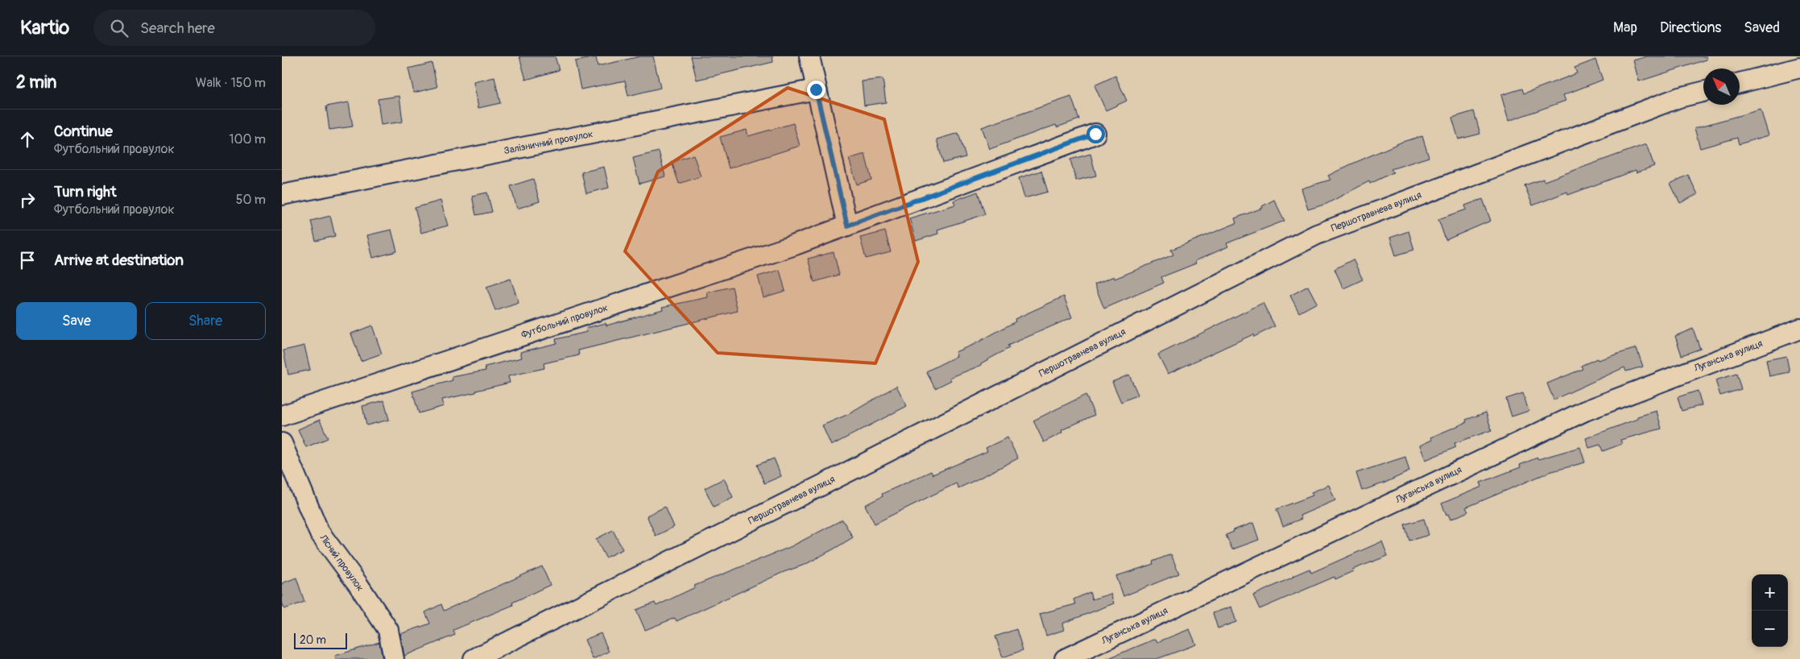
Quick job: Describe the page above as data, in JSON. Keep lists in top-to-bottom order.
{
  "streets": {
    "street": [
      "Залізничний провулок",
      "Першотравнева вулиця",
      "Футбольний провулок",
      "Луганська вулиця",
      "Лісний провулок"
    ]
  },
  "scale_bar": "20 m",
  "north": "top left",
  "page": {
    "header": "Kartio",
    "search": "Search here",
    "nav": ["Map", "Directions", "Saved"],
    "heading": ["2 min", "Walk · 150 m"],
    "list": [
      ["Continue", "Футбольний провулок", "100 m"],
      ["Turn right", "Футбольний провулок", "50 m"],
      "Arrive at destination"
    ],
    "buttons": ["Save", "Share"],
    "map_buttons": ["+", "−"],
    "scale": "20 m"
  }
}
